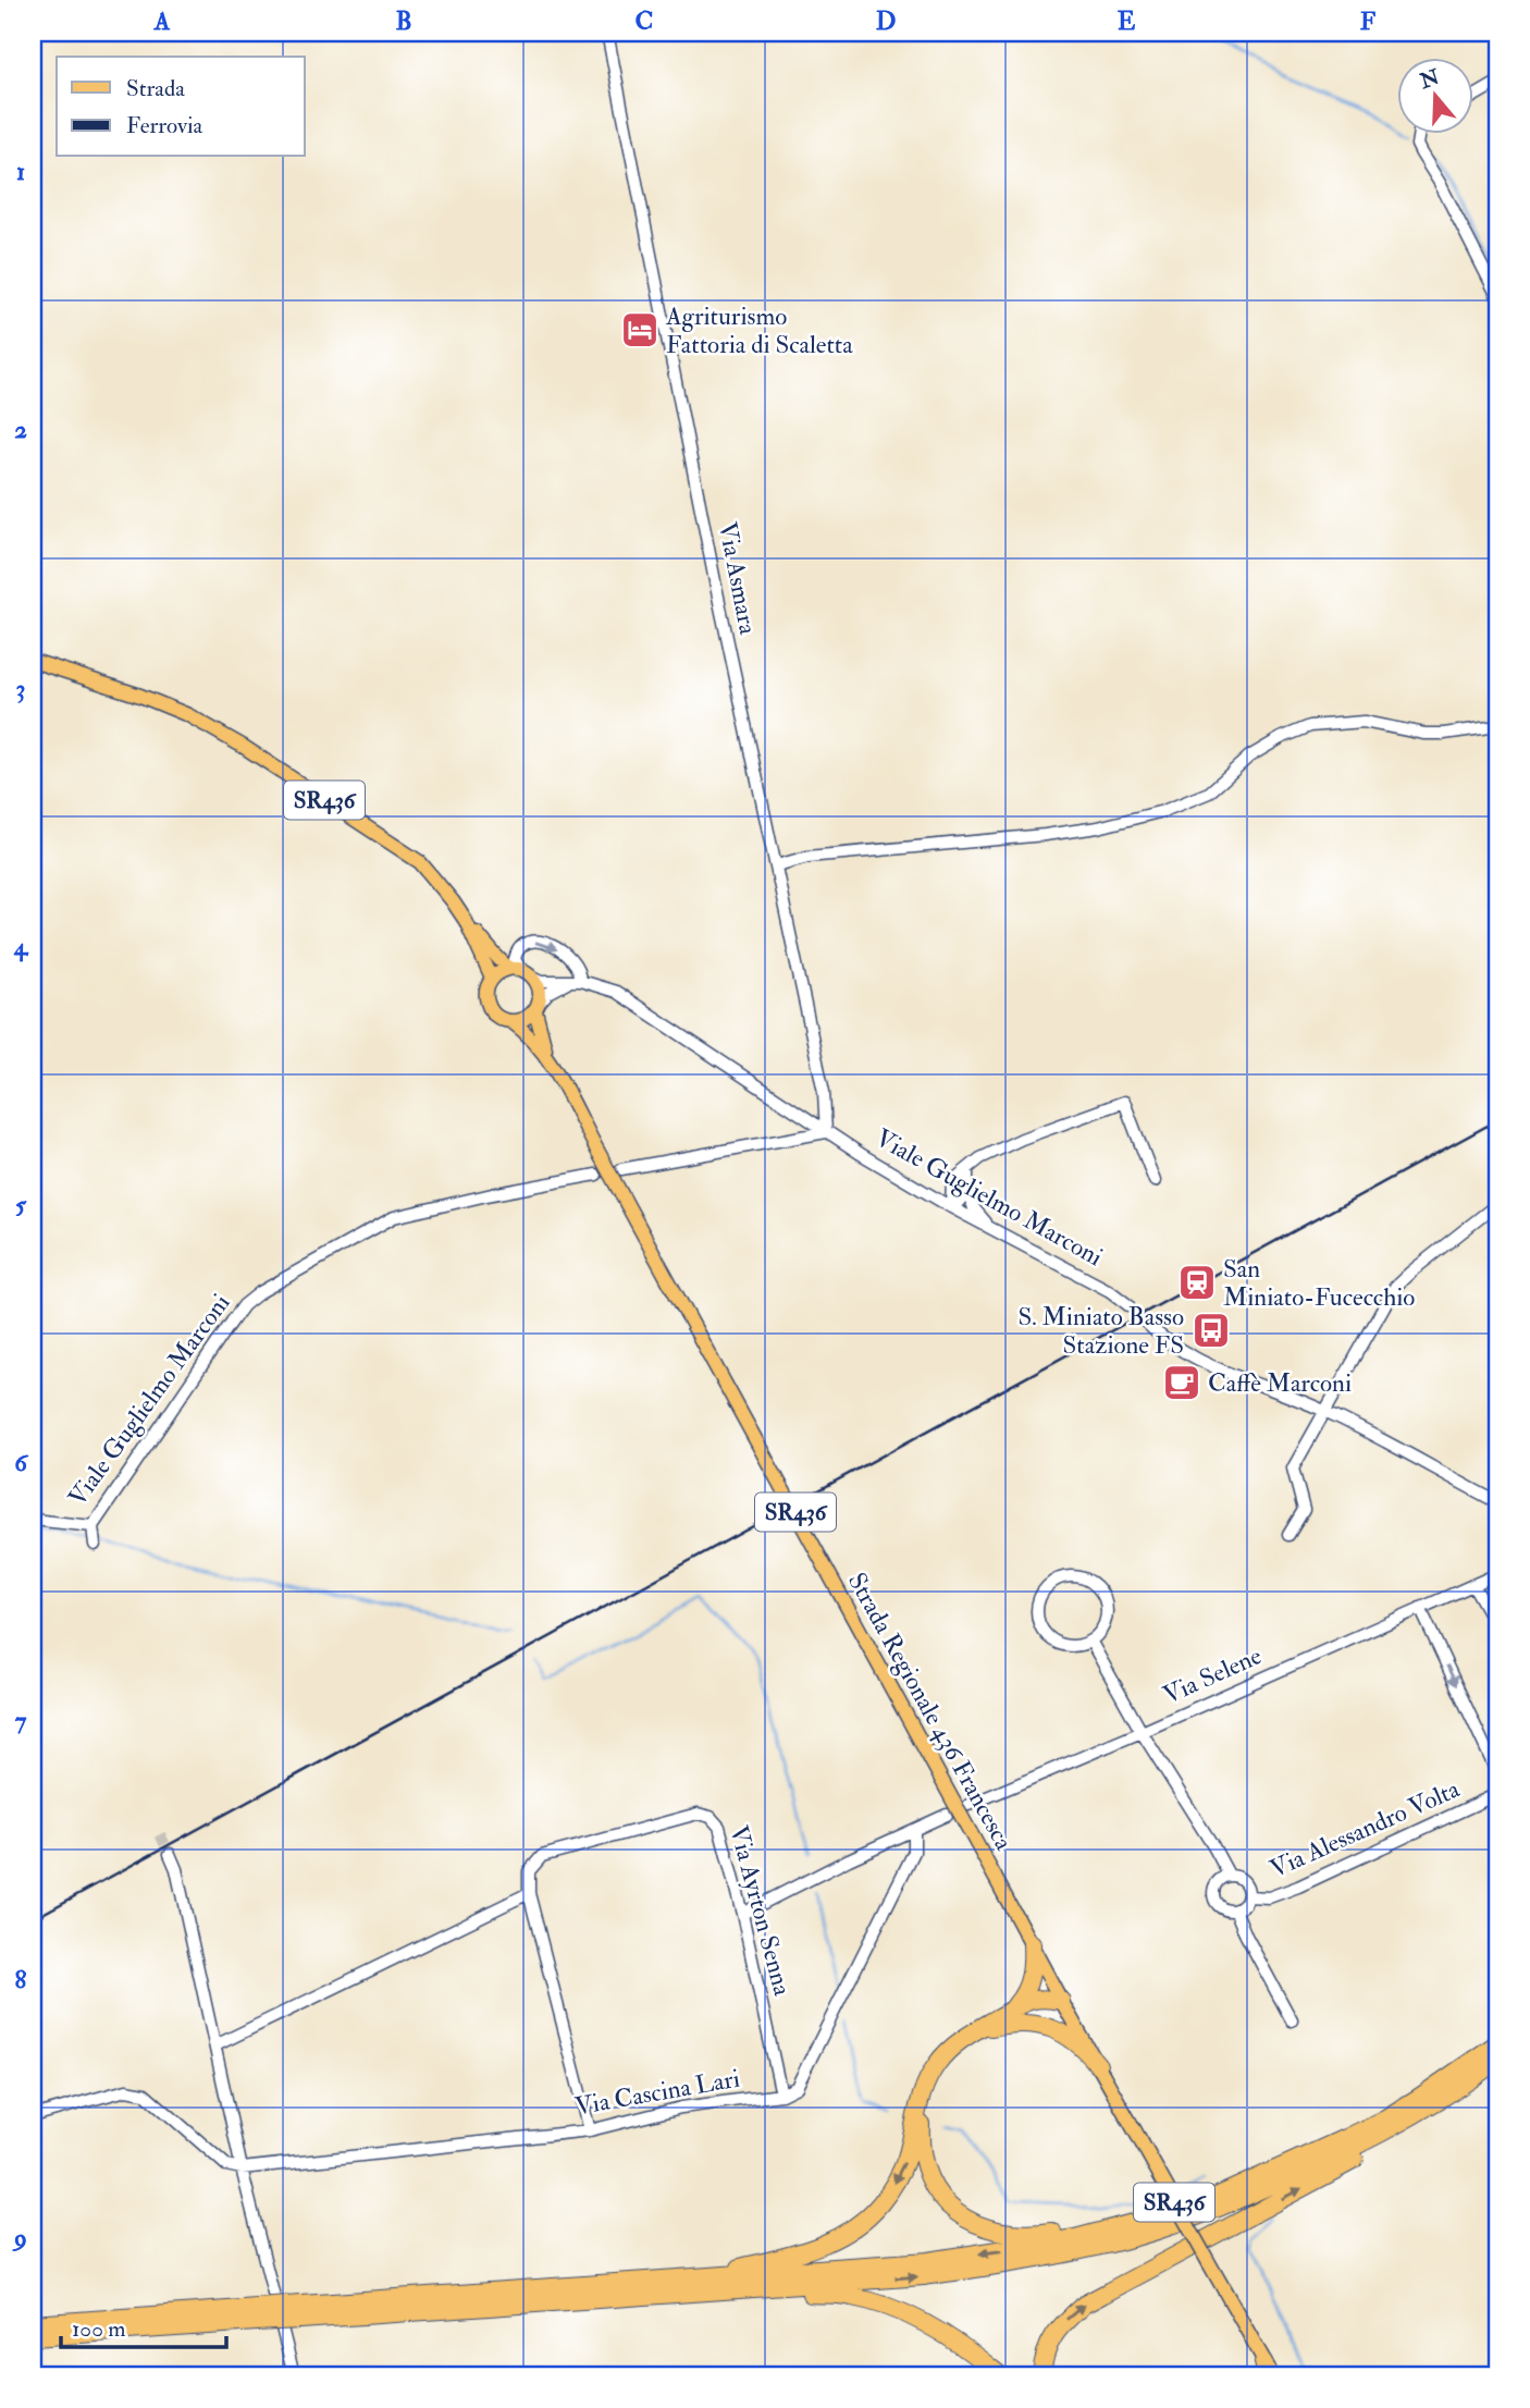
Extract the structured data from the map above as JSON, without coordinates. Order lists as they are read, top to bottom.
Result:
{
  "streets": {
    "main road": ["SR436", "Strada Regionale 436 Francesca"],
    "street": [
      "Via Asmara",
      "Viale Guglielmo Marconi",
      "Via Selene",
      "Via Alessandro Volta",
      "Via Ayrton Senna",
      "Via Cascina Lari"
    ]
  },
  "crossings": [
    ["Via Asmara", "Viale Guglielmo Marconi"],
    ["Viale Guglielmo Marconi", "Strada Regionale 436 Francesca"],
    ["Via Selene", "Via Alessandro Volta"],
    ["Via Ayrton Senna", "Via Cascina Lari"]
  ],
  "places": {
    "hotel": ["Agriturismo Fattoria di Scaletta"],
    "station": ["San Miniato-Fucecchio"],
    "bus stop": ["S. Miniato Basso Stazione FS"],
    "cafe": ["Caffè Marconi"]
  },
  "legend": ["Strada", "Ferrovia"],
  "scale_bar": "100 m",
  "north": "top",
  "grid": {
    "columns": [
      "A",
      "B",
      "C",
      "D",
      "E",
      "F"
    ],
    "rows": [
      "1",
      "2",
      "3",
      "4",
      "5",
      "6",
      "7",
      "8",
      "9"
    ]
  }
}
